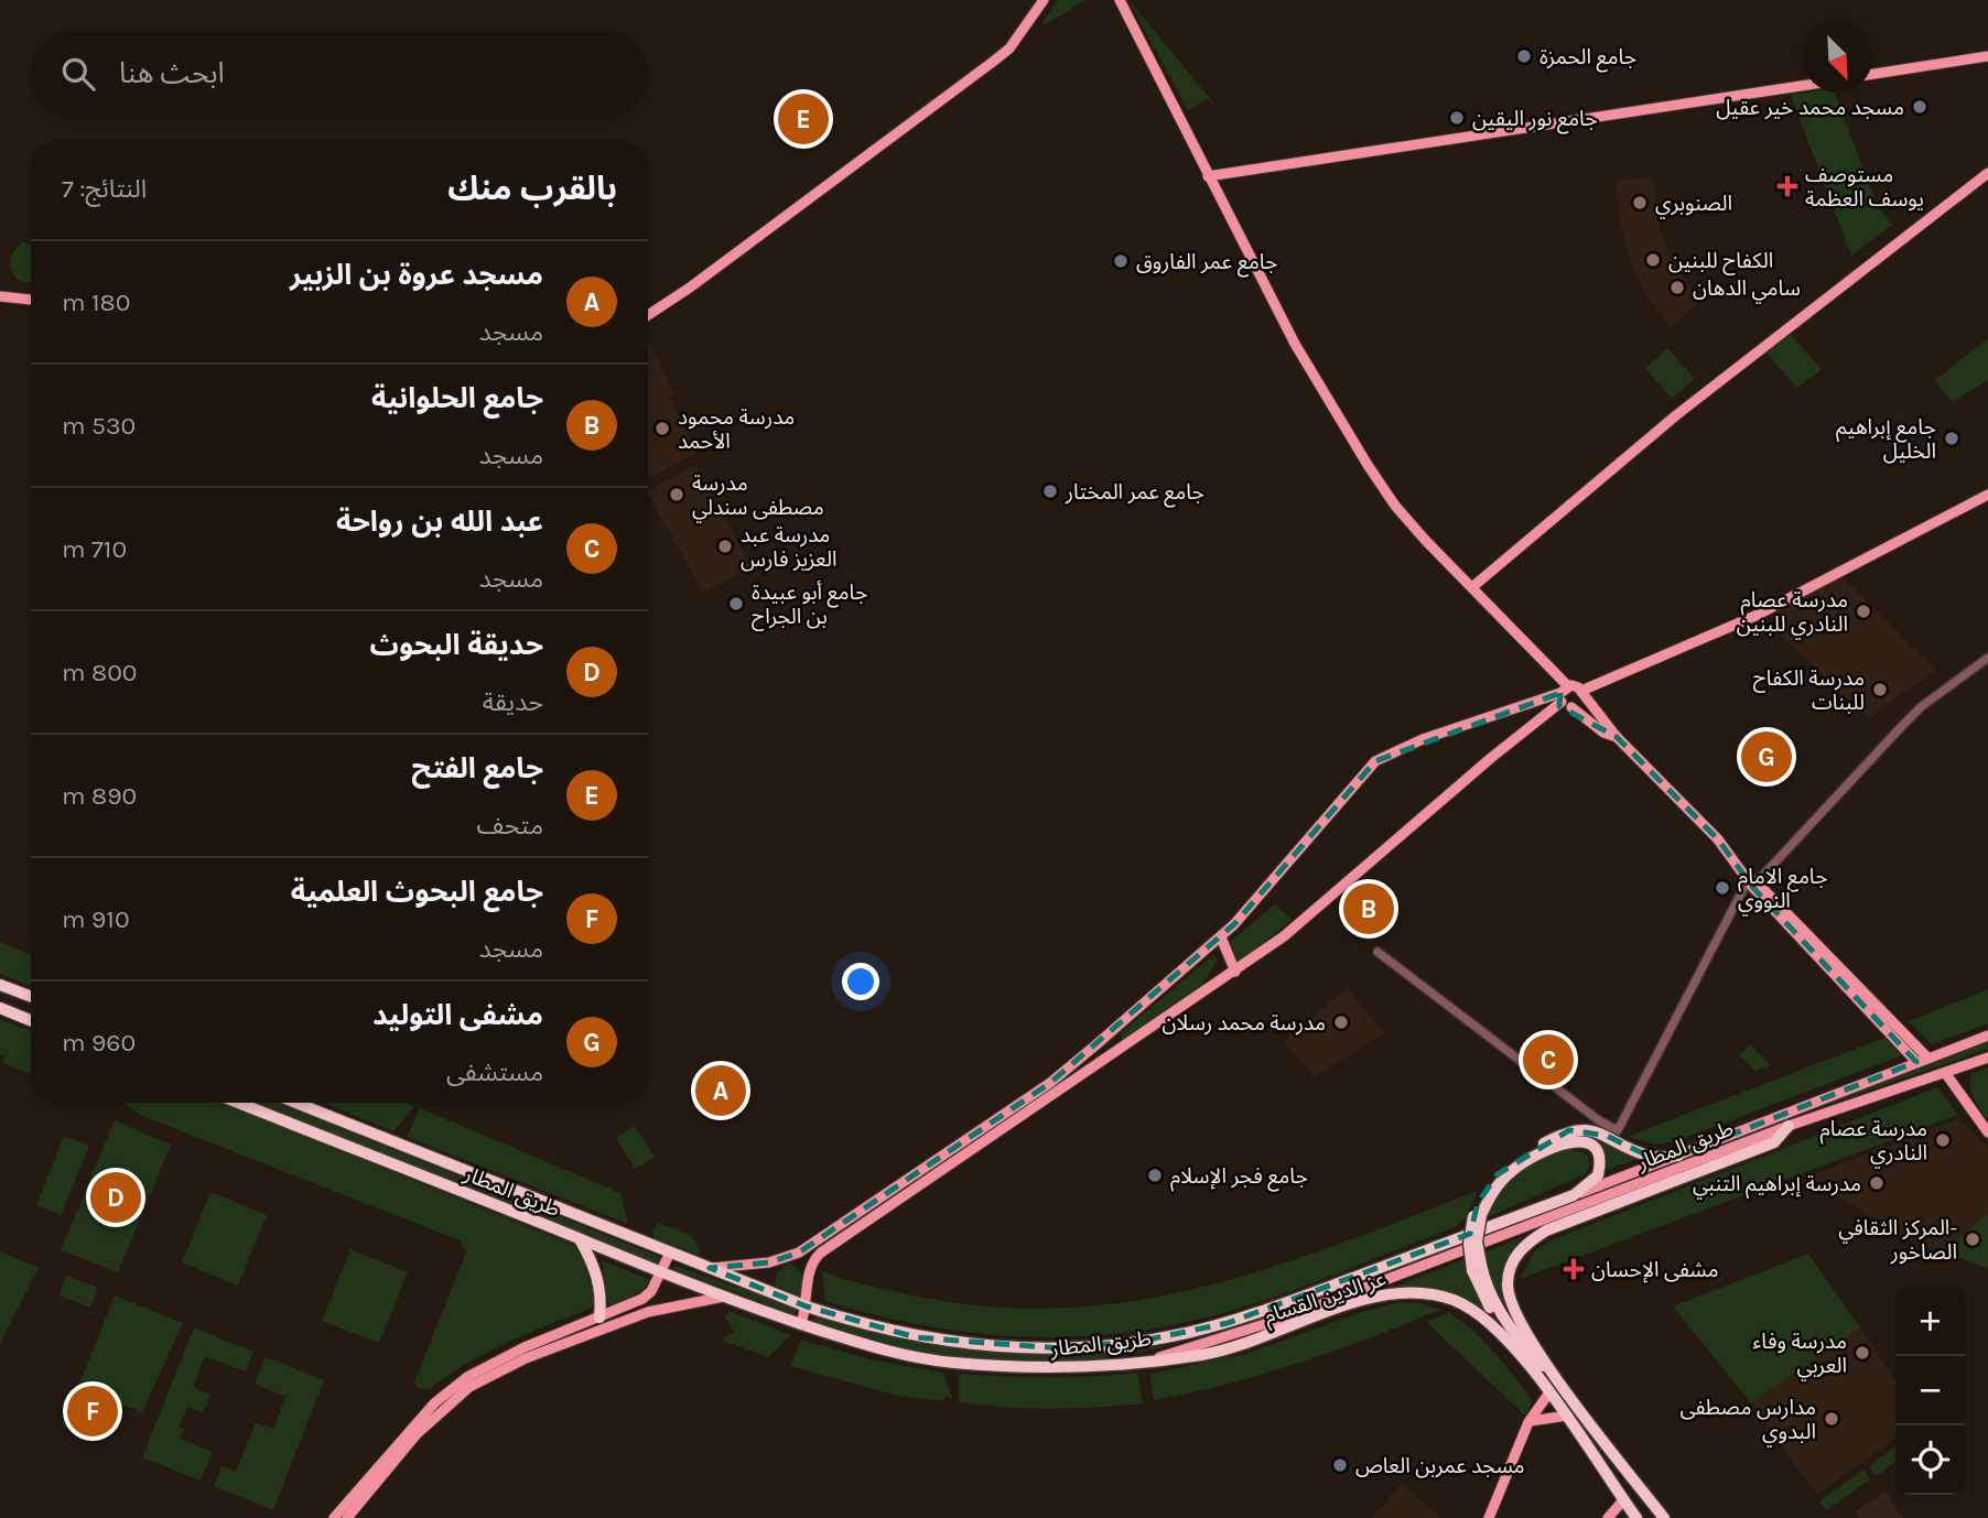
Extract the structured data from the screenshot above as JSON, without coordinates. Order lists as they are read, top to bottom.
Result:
{
  "streets": {
    "highway": ["طريق المطار", "عز الدين القسام"]
  },
  "crossings": [
    ["طريق المطار", "عز الدين القسام"]
  ],
  "places": {
    "other": [
      "جامع الحمزة",
      "مسجد محمد خير عقيل",
      "جامع نور اليقين",
      "الصنوبري",
      "الكفاح للبنين",
      "جامع عمر الفاروق",
      "سامي الدهان",
      "مدرسة محمود الأحمد",
      "جامع إبراهيم الخليل",
      "جامع عمر المختار",
      "مدرسة مصطفى سندلي",
      "مدرسة عبد العزيز فارس",
      "جامع أبو عبيدة بن الجراح",
      "مدرسة عصام النادري للبنين",
      "مدرسة الكفاح للبنات",
      "جامع الامام النووي",
      "مدرسة محمد رسلان",
      "مدرسة عصام النادري",
      "جامع فجر الإسلام",
      "مدرسة إبراهيم التنبي",
      "المركز الثقافي- الصاخور",
      "مدرسة وفاء العربي",
      "مدارس مصطفى البدوي",
      "مسجد عمربن العاص"
    ],
    "health": ["مستوصف يوسف العظمة", "مشفى الإحسان"]
  },
  "north": "bottom right",
  "page": {
    "search": "ابحث هنا",
    "pins": [
      "E",
      "G",
      "B",
      "C",
      "A",
      "D",
      "F"
    ],
    "heading": ["بالقرب منك", "النتائج: 7"],
    "list": [
      {
        "mark": "A",
        "name": "مسجد عروة بن الزبير",
        "note": "مسجد",
        "value": "180 m"
      },
      {
        "mark": "B",
        "name": "جامع الحلوانية",
        "note": "مسجد",
        "value": "530 m"
      },
      {
        "mark": "C",
        "name": "عبد الله بن رواحة",
        "note": "مسجد",
        "value": "710 m"
      },
      {
        "mark": "D",
        "name": "حديقة البحوث",
        "note": "حديقة",
        "value": "800 m"
      },
      {
        "mark": "E",
        "name": "جامع الفتح",
        "note": "متحف",
        "value": "890 m"
      },
      {
        "mark": "F",
        "name": "جامع البحوث العلمية",
        "note": "مسجد",
        "value": "910 m"
      },
      {
        "mark": "G",
        "name": "مشفى التوليد",
        "note": "مستشفى",
        "value": "960 m"
      }
    ],
    "map_buttons": ["+", "−"]
  }
}
